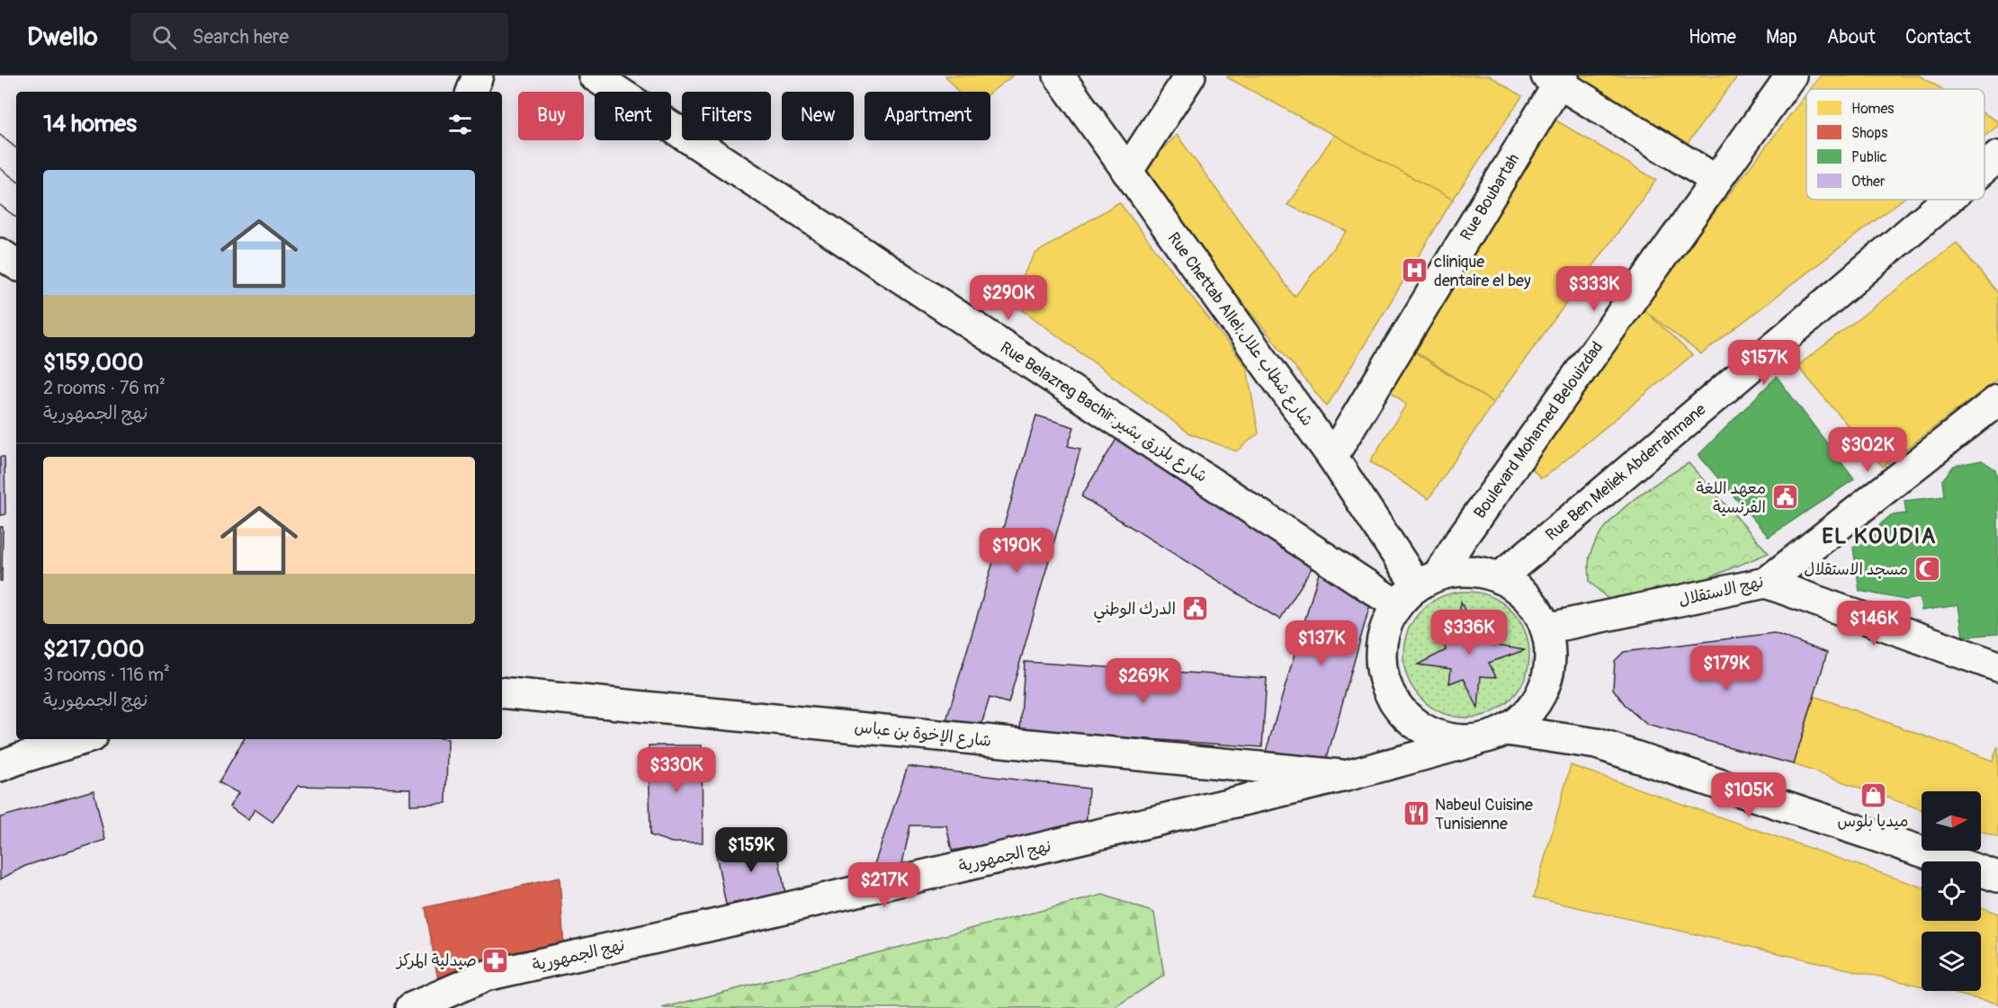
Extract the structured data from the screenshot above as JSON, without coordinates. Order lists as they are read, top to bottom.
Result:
{
  "streets": {
    "street": [
      "Rue Boubartah",
      "Rue Chettab Allel;شارع شطاب علال",
      "Rue Belazreg Bachir;شارع بلزرق بشير",
      "Boulevard Mohamed Belouizdad",
      "Rue Ben Meliek Abderrahmane",
      "نهج الاستقلال",
      "شارع الإخوة بن عباس",
      "نهج الجمهورية"
    ]
  },
  "crossings": [
    ["Rue Boubartah", "Rue Chettab Allel;شارع شطاب علال"],
    ["Rue Chettab Allel;شارع شطاب علال", "Rue Belazreg Bachir;شارع بلزرق بشير"],
    ["Rue Chettab Allel;شارع شطاب علال", "Boulevard Mohamed Belouizdad"],
    ["Rue Chettab Allel;شارع شطاب علال", "Rue Ben Meliek Abderrahmane"],
    ["Rue Chettab Allel;شارع شطاب علال", "نهج الاستقلال"],
    ["Rue Chettab Allel;شارع شطاب علال", "نهج الجمهورية"],
    ["Rue Belazreg Bachir;شارع بلزرق بشير", "Boulevard Mohamed Belouizdad"],
    ["Rue Belazreg Bachir;شارع بلزرق بشير", "Rue Ben Meliek Abderrahmane"],
    ["Rue Belazreg Bachir;شارع بلزرق بشير", "نهج الاستقلال"],
    ["Rue Belazreg Bachir;شارع بلزرق بشير", "نهج الجمهورية"],
    ["Boulevard Mohamed Belouizdad", "Rue Ben Meliek Abderrahmane"],
    ["Boulevard Mohamed Belouizdad", "نهج الاستقلال"],
    ["Boulevard Mohamed Belouizdad", "نهج الجمهورية"],
    ["Rue Ben Meliek Abderrahmane", "نهج الاستقلال"],
    ["Rue Ben Meliek Abderrahmane", "نهج الجمهورية"],
    ["نهج الاستقلال", "نهج الجمهورية"],
    ["شارع الإخوة بن عباس", "نهج الجمهورية"]
  ],
  "districts": ["EL KOUDIA"],
  "places": {
    "hospital": ["clinique dentaire el bey"],
    "public building": ["معهد اللغة الفرنسية", "الدرك الوطني"],
    "mosque": ["مسجد الاستقلال"],
    "shop": ["ميديا بلوس"],
    "restaurant": ["Nabeul Cuisine Tunisienne"],
    "pharmacy": ["صيدلية المركز"]
  },
  "legend": [
    "Homes",
    "Shops",
    "Public",
    "Other"
  ],
  "north": "right",
  "page": {
    "header": "Dwello",
    "search": "Search here",
    "nav": [
      "Home",
      "Map",
      "About",
      "Contact"
    ],
    "chip": [
      "Buy",
      "Rent",
      "Filters",
      "New",
      "Apartment"
    ],
    "heading": "14 homes",
    "list": [
      {
        "name": "$159,000",
        "note": "2 rooms · 76 m² · نهج الجمهورية"
      },
      {
        "name": "$217,000",
        "note": "3 rooms · 116 m² · نهج الجمهورية"
      }
    ],
    "price": [
      "$333K",
      "$290K",
      "$157K",
      "$302K",
      "$190K",
      "$146K",
      "$336K",
      "$137K",
      "$179K",
      "$269K",
      "$330K",
      "$105K",
      "$159K",
      "$217K"
    ]
  }
}
